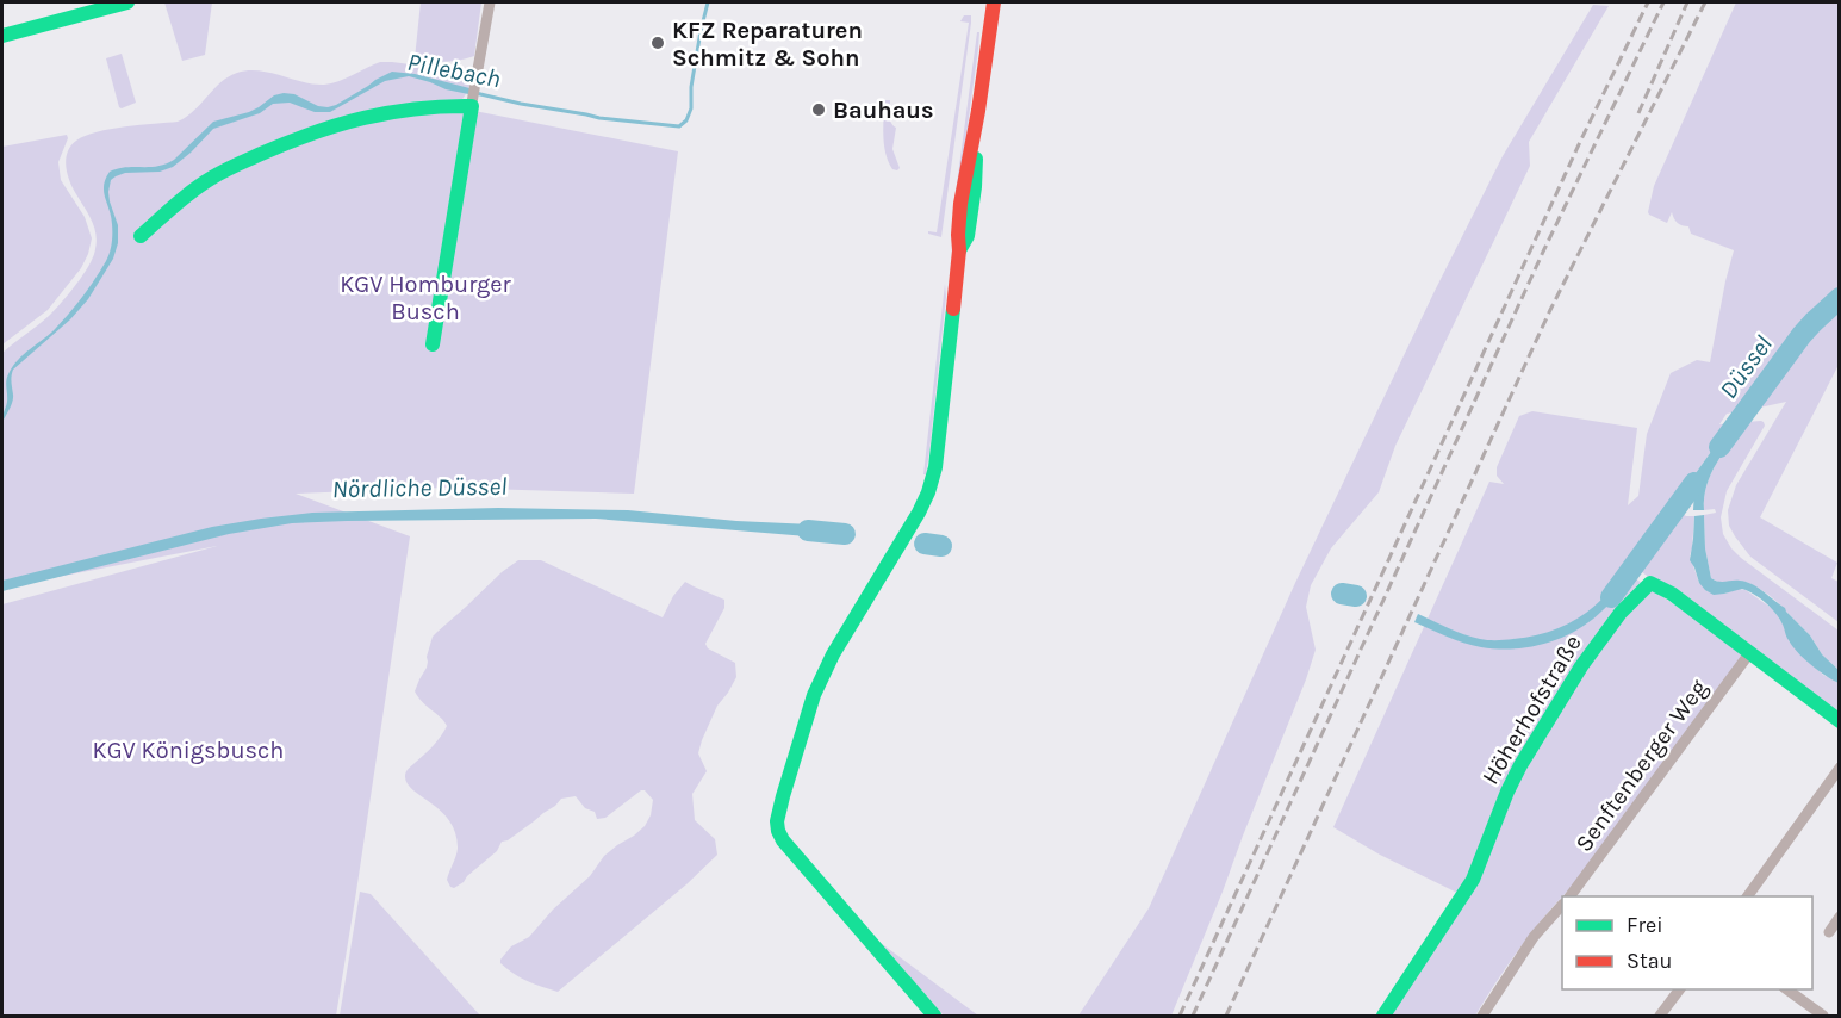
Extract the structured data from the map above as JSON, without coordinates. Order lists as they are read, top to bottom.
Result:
{
  "streets": {
    "street": ["Höherhofstraße", "Senftenberger Weg"]
  },
  "water": ["Pillebach", "Düssel", "Nördliche Düssel"],
  "parks": ["KGV Homburger Busch", "KGV Königsbusch"],
  "places": ["KFZ Reparaturen Schmitz & Sohn", "Bauhaus"],
  "legend": ["Frei", "Stau"]
}
